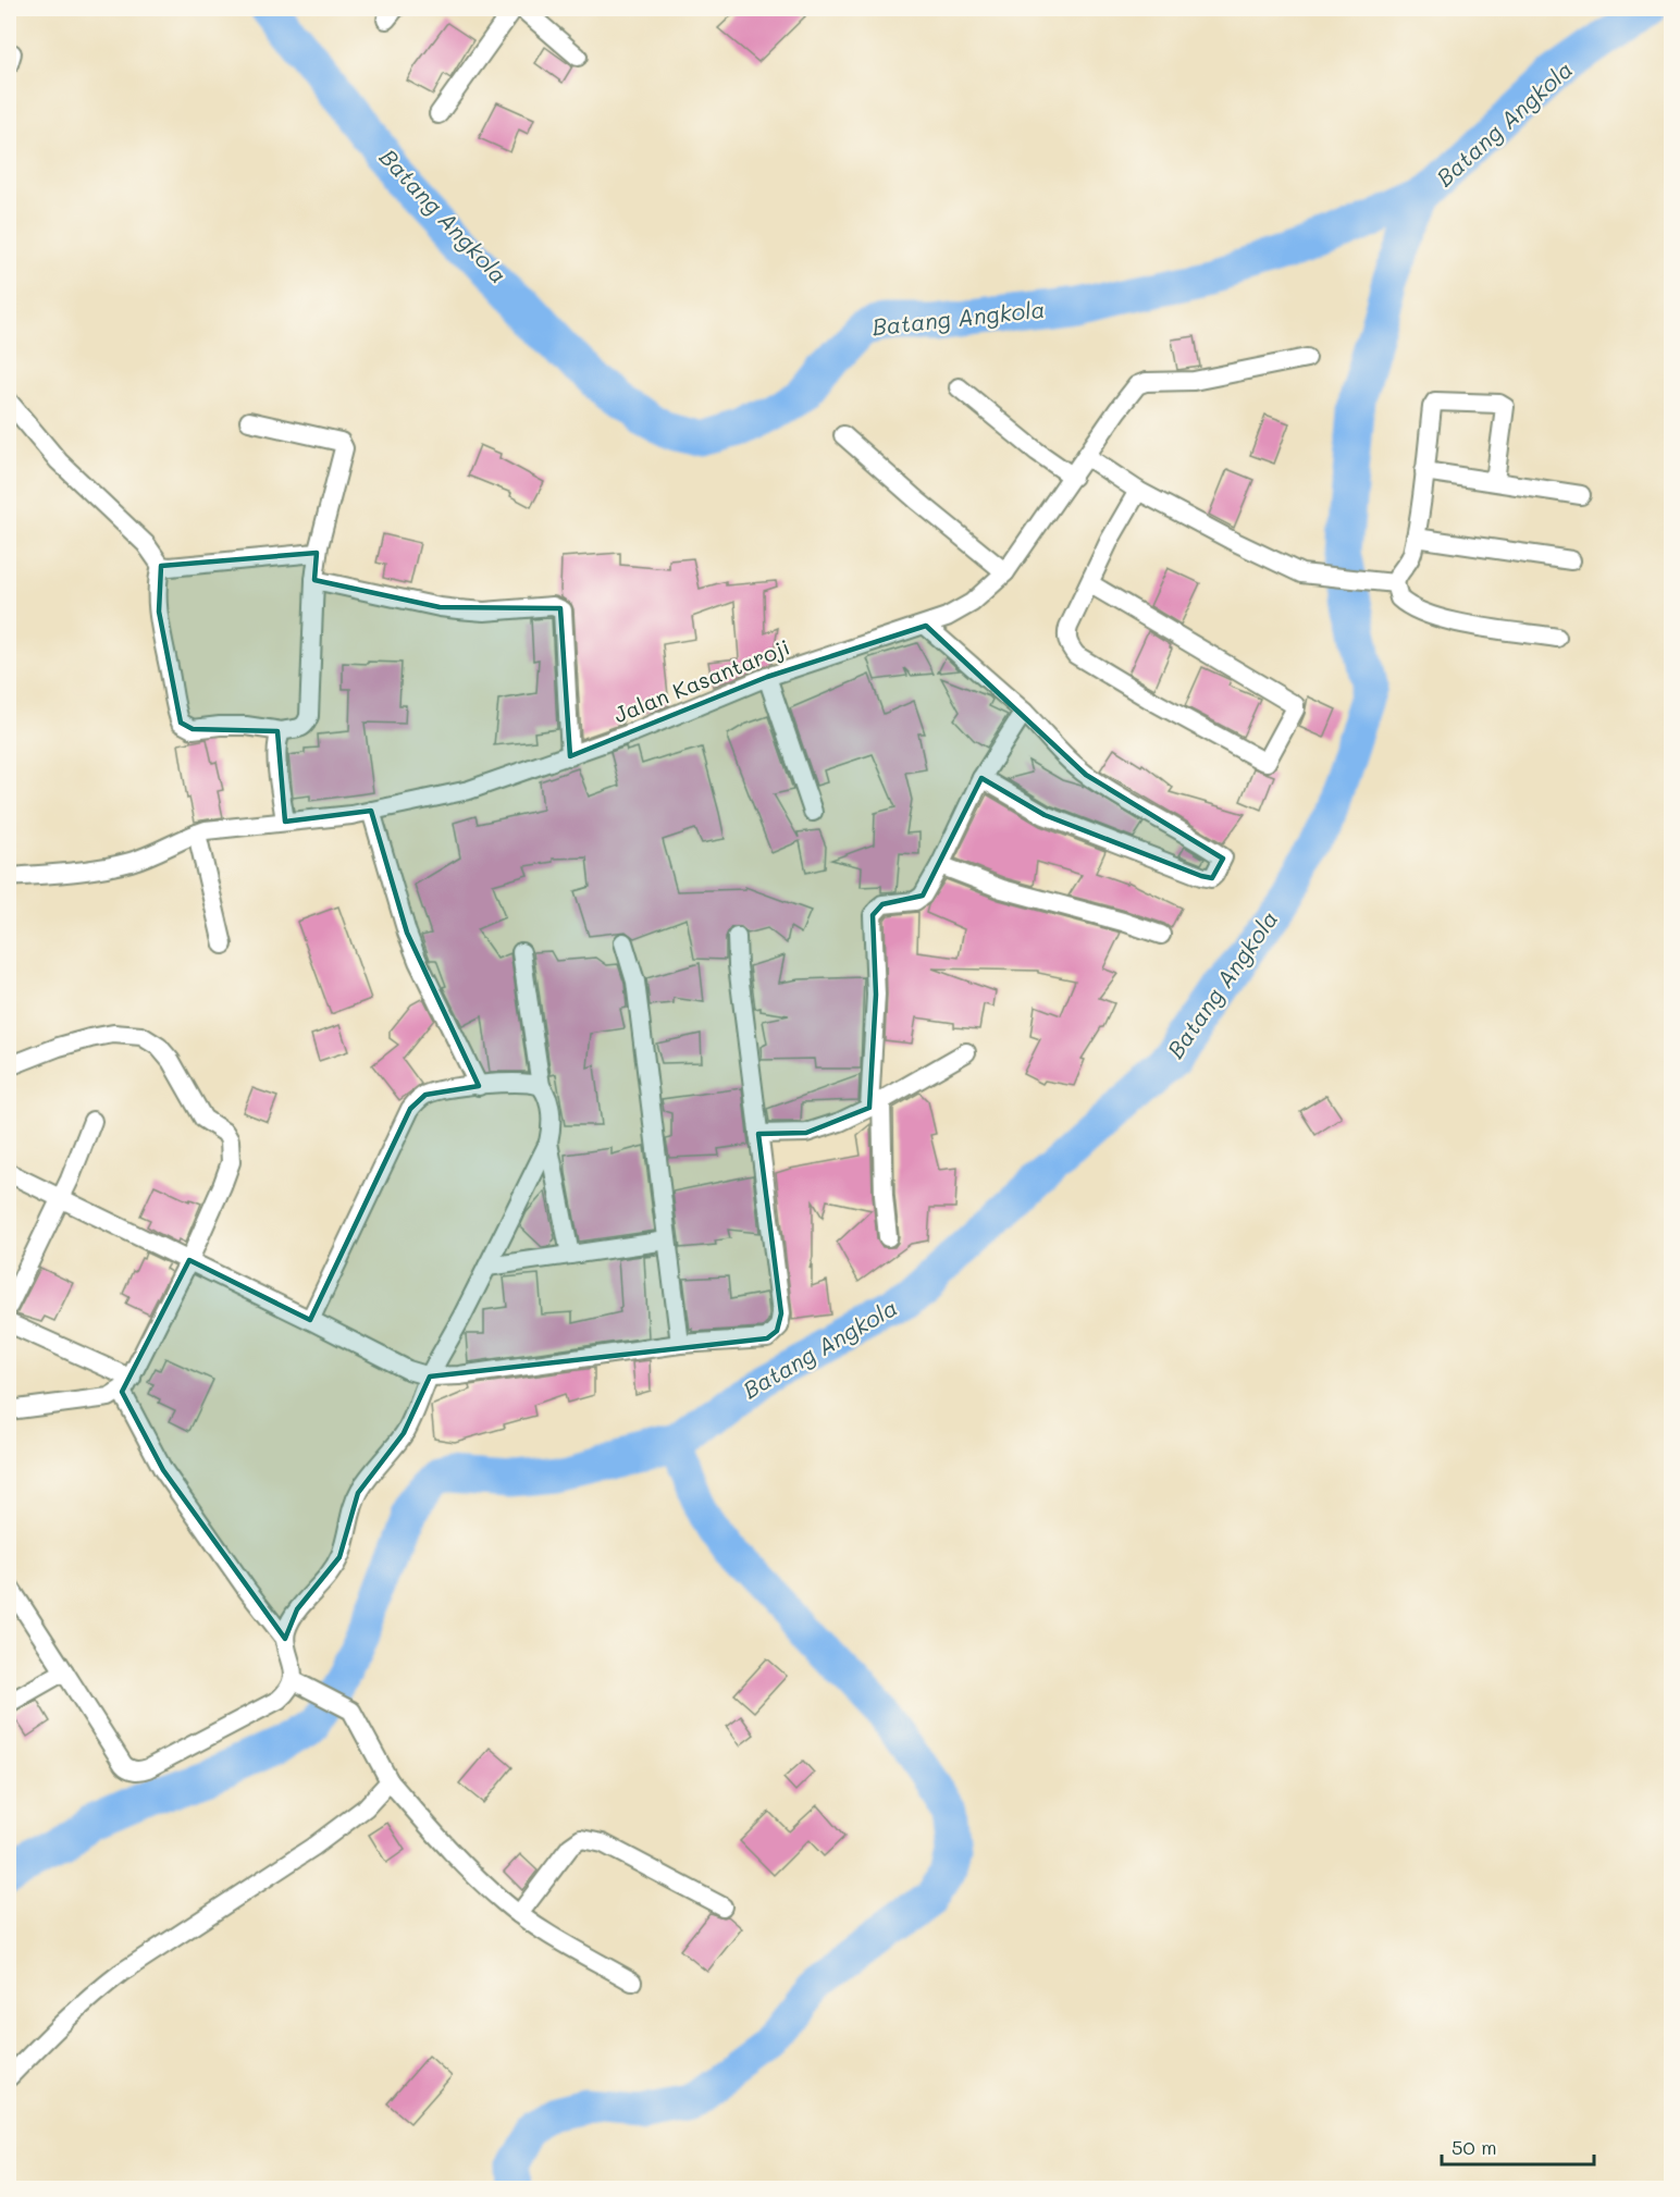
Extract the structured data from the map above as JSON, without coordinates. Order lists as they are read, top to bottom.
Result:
{
  "streets": {
    "street": ["Jalan Kasantaroji"]
  },
  "water": ["Batang Angkola"],
  "scale_bar": "50 m"
}
